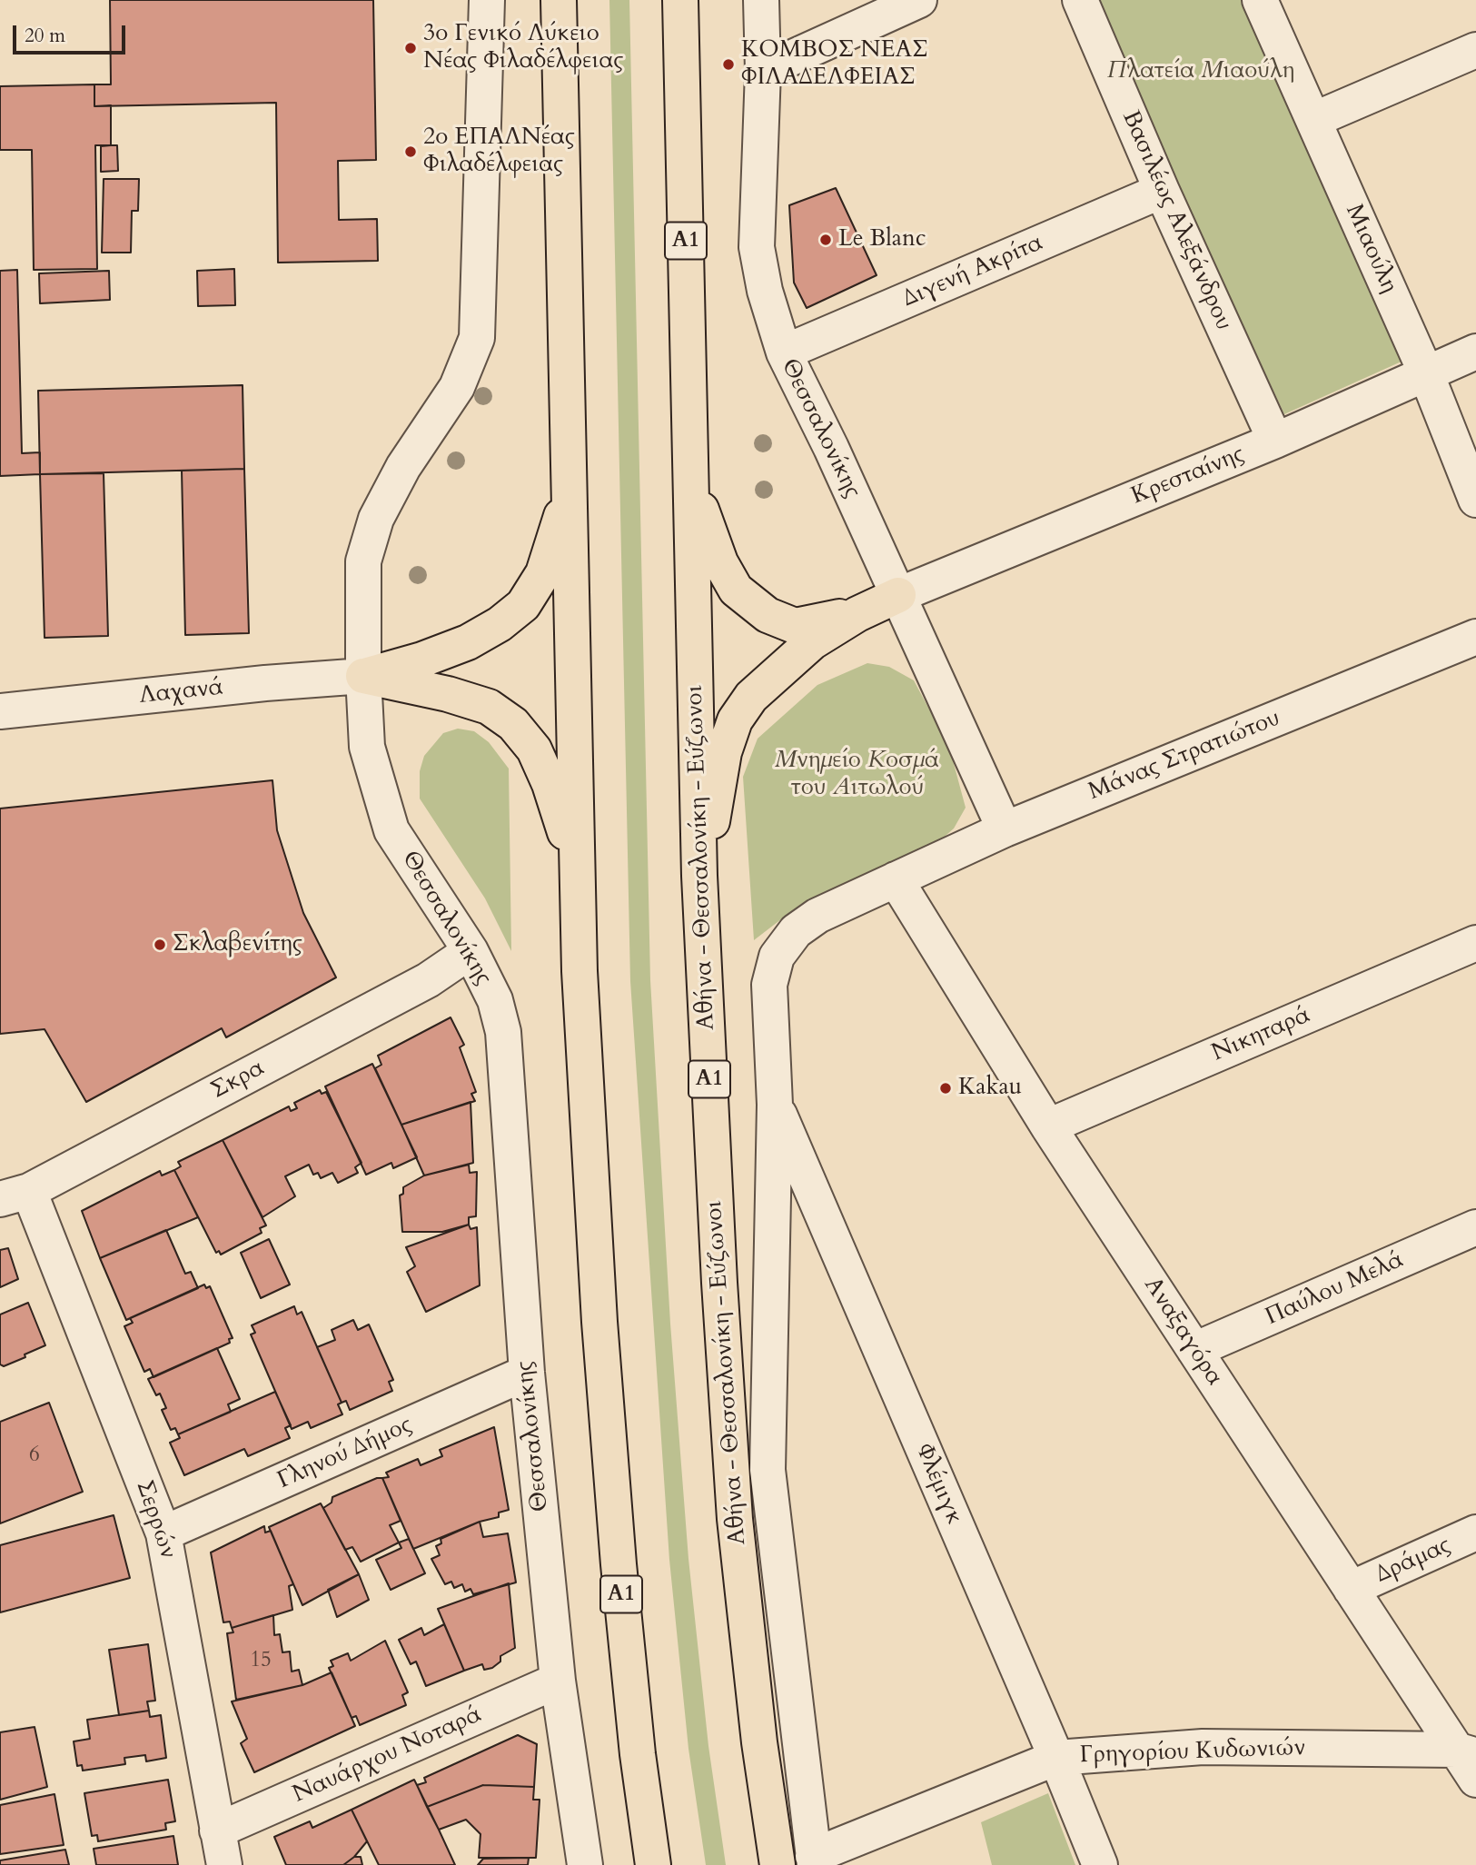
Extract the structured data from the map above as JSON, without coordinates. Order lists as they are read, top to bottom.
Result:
{
  "streets": {
    "highway": ["Α1", "Αθήνα - Θεσσαλονίκη - Εύζωνοι"],
    "street": [
      "Βασιλέως Αλεξάνδρου",
      "Μιαούλη",
      "Διγενή Ακρίτα",
      "Θεσσαλονίκης",
      "Κρεσταίνης",
      "Λαχανά",
      "Μάνας Στρατιώτου",
      "Νικηταρά",
      "Σκρα",
      "Παύλου Μελά",
      "Αναξαγόρα",
      "Γληνού Δήμος",
      "Φλέμιγκ",
      "Σερρών",
      "Δράμας",
      "Γρηγορίου Κυδωνιών",
      "Ναυάρχου Νοταρά"
    ]
  },
  "crossings": [
    ["Βασιλέως Αλεξάνδρου", "Διγενή Ακρίτα"],
    ["Βασιλέως Αλεξάνδρου", "Κρεσταίνης"],
    ["Μιαούλη", "Κρεσταίνης"],
    ["Διγενή Ακρίτα", "Θεσσαλονίκης"],
    ["Θεσσαλονίκης", "Κρεσταίνης"],
    ["Θεσσαλονίκης", "Λαχανά"],
    ["Θεσσαλονίκης", "Μάνας Στρατιώτου"],
    ["Θεσσαλονίκης", "Σκρα"],
    ["Θεσσαλονίκης", "Γληνού Δήμος"],
    ["Θεσσαλονίκης", "Ναυάρχου Νοταρά"],
    ["Μάνας Στρατιώτου", "Αναξαγόρα"],
    ["Νικηταρά", "Αναξαγόρα"],
    ["Σκρα", "Σερρών"],
    ["Παύλου Μελά", "Αναξαγόρα"],
    ["Αναξαγόρα", "Δράμας"],
    ["Αναξαγόρα", "Γρηγορίου Κυδωνιών"],
    ["Γληνού Δήμος", "Σερρών"],
    ["Φλέμιγκ", "Γρηγορίου Κυδωνιών"],
    ["Σερρών", "Ναυάρχου Νοταρά"]
  ],
  "parks": ["Πλατεία Μιαούλη", "Μνημείο Κοσμά του Αιτωλού"],
  "places": [
    "3ο Γενικό Λύκειο Νέας Φιλαδέλφειας",
    "ΚΟΜΒΟΣ ΝΕΑΣ ΦΙΛΑΔΕΛΦΕΙΑΣ",
    "2ο ΕΠΑΛΝέας Φιλαδέλφειας",
    "Le Blanc",
    "Σκλαβενίτης",
    "Kakau"
  ],
  "house_numbers": ["6", "15"],
  "scale_bar": "20 m"
}
